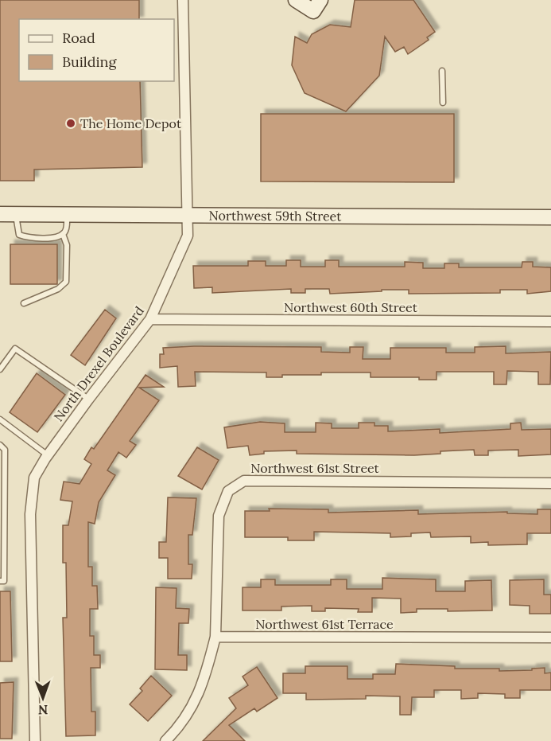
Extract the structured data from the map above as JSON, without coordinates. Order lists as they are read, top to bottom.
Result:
{
  "streets": {
    "street": [
      "Northwest 59th Street",
      "Northwest 60th Street",
      "North Drexel Boulevard",
      "Northwest 61st Street",
      "Northwest 61st Terrace"
    ]
  },
  "crossings": [
    ["Northwest 59th Street", "North Drexel Boulevard"],
    ["Northwest 60th Street", "North Drexel Boulevard"],
    ["Northwest 61st Street", "Northwest 61st Terrace"]
  ],
  "places": ["The Home Depot"],
  "legend": ["Road", "Building"],
  "north": "bottom"
}
